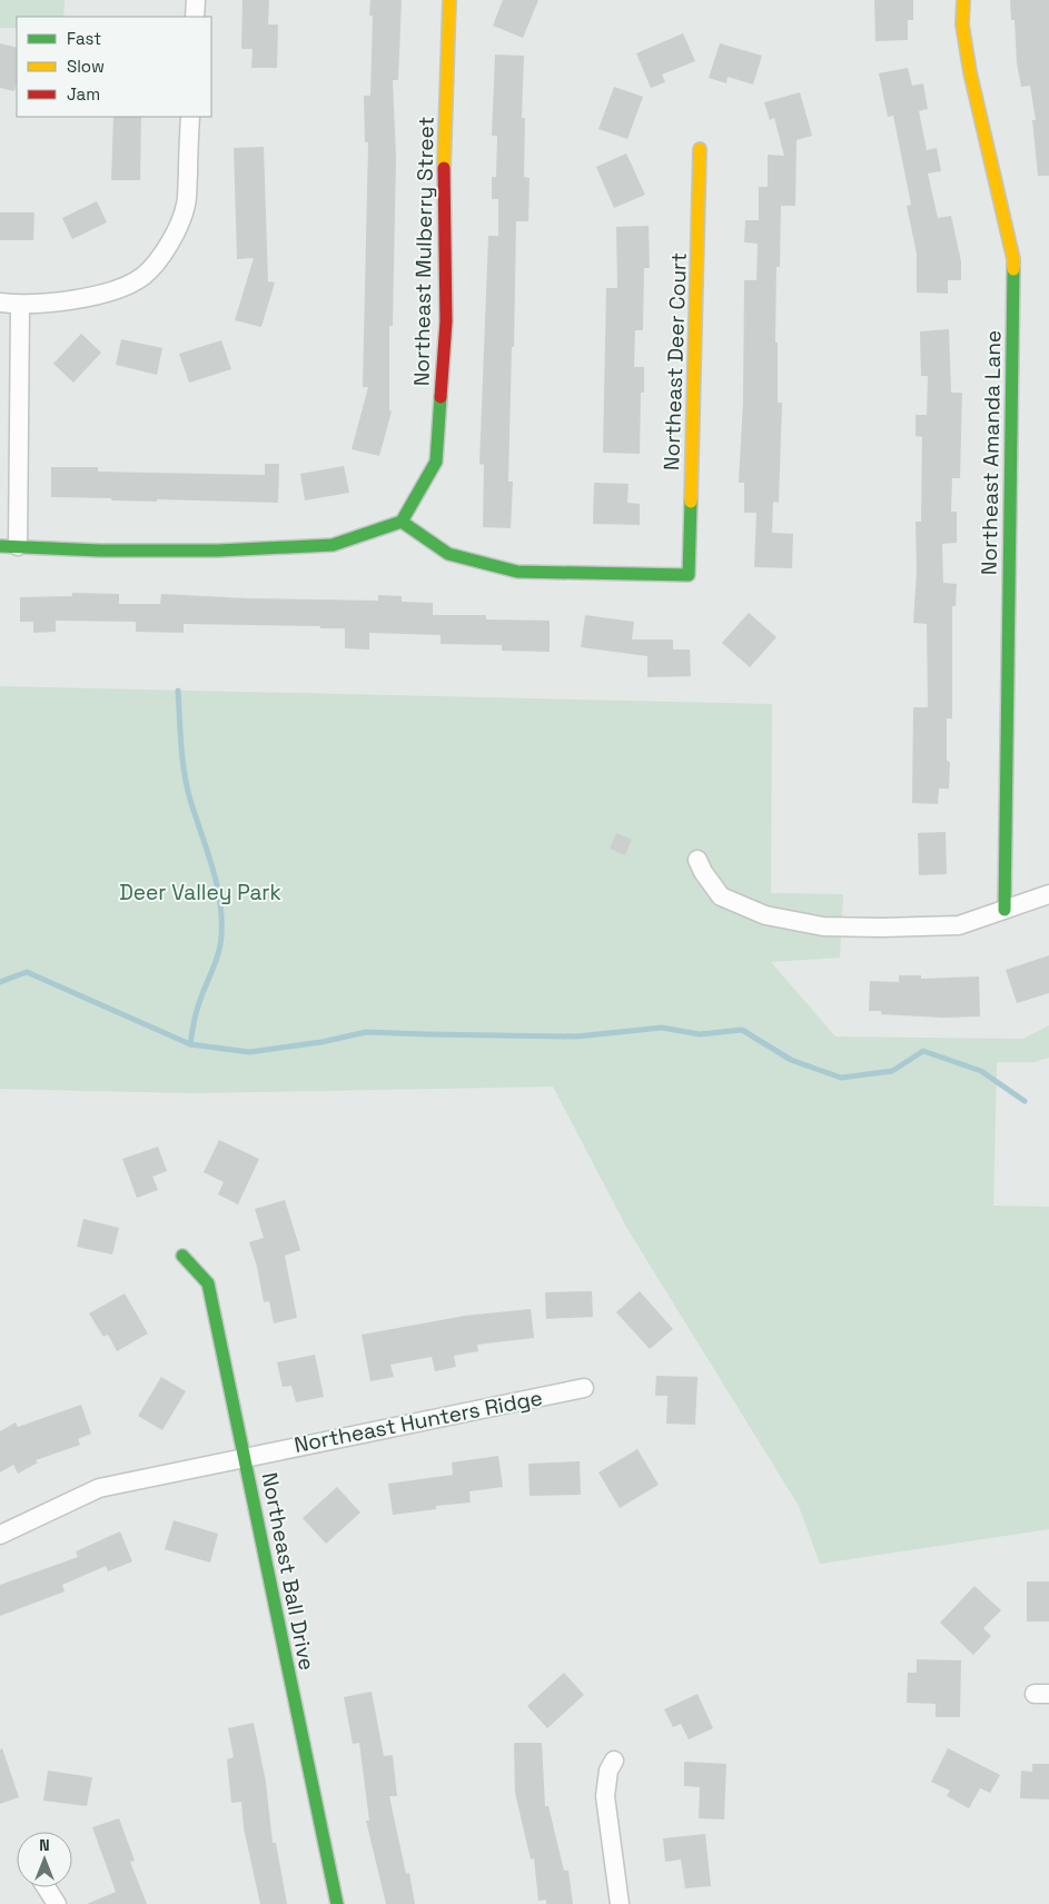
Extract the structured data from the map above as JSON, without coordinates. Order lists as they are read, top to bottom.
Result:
{
  "streets": {
    "street": [
      "Northeast Mulberry Street",
      "Northeast Deer Court",
      "Northeast Amanda Lane",
      "Northeast Hunters Ridge",
      "Northeast Ball Drive"
    ]
  },
  "crossings": [
    ["Northeast Mulberry Street", "Northeast Deer Court"],
    ["Northeast Hunters Ridge", "Northeast Ball Drive"]
  ],
  "parks": ["Deer Valley Park"],
  "legend": ["Fast", "Slow", "Jam"],
  "north": "top"
}
